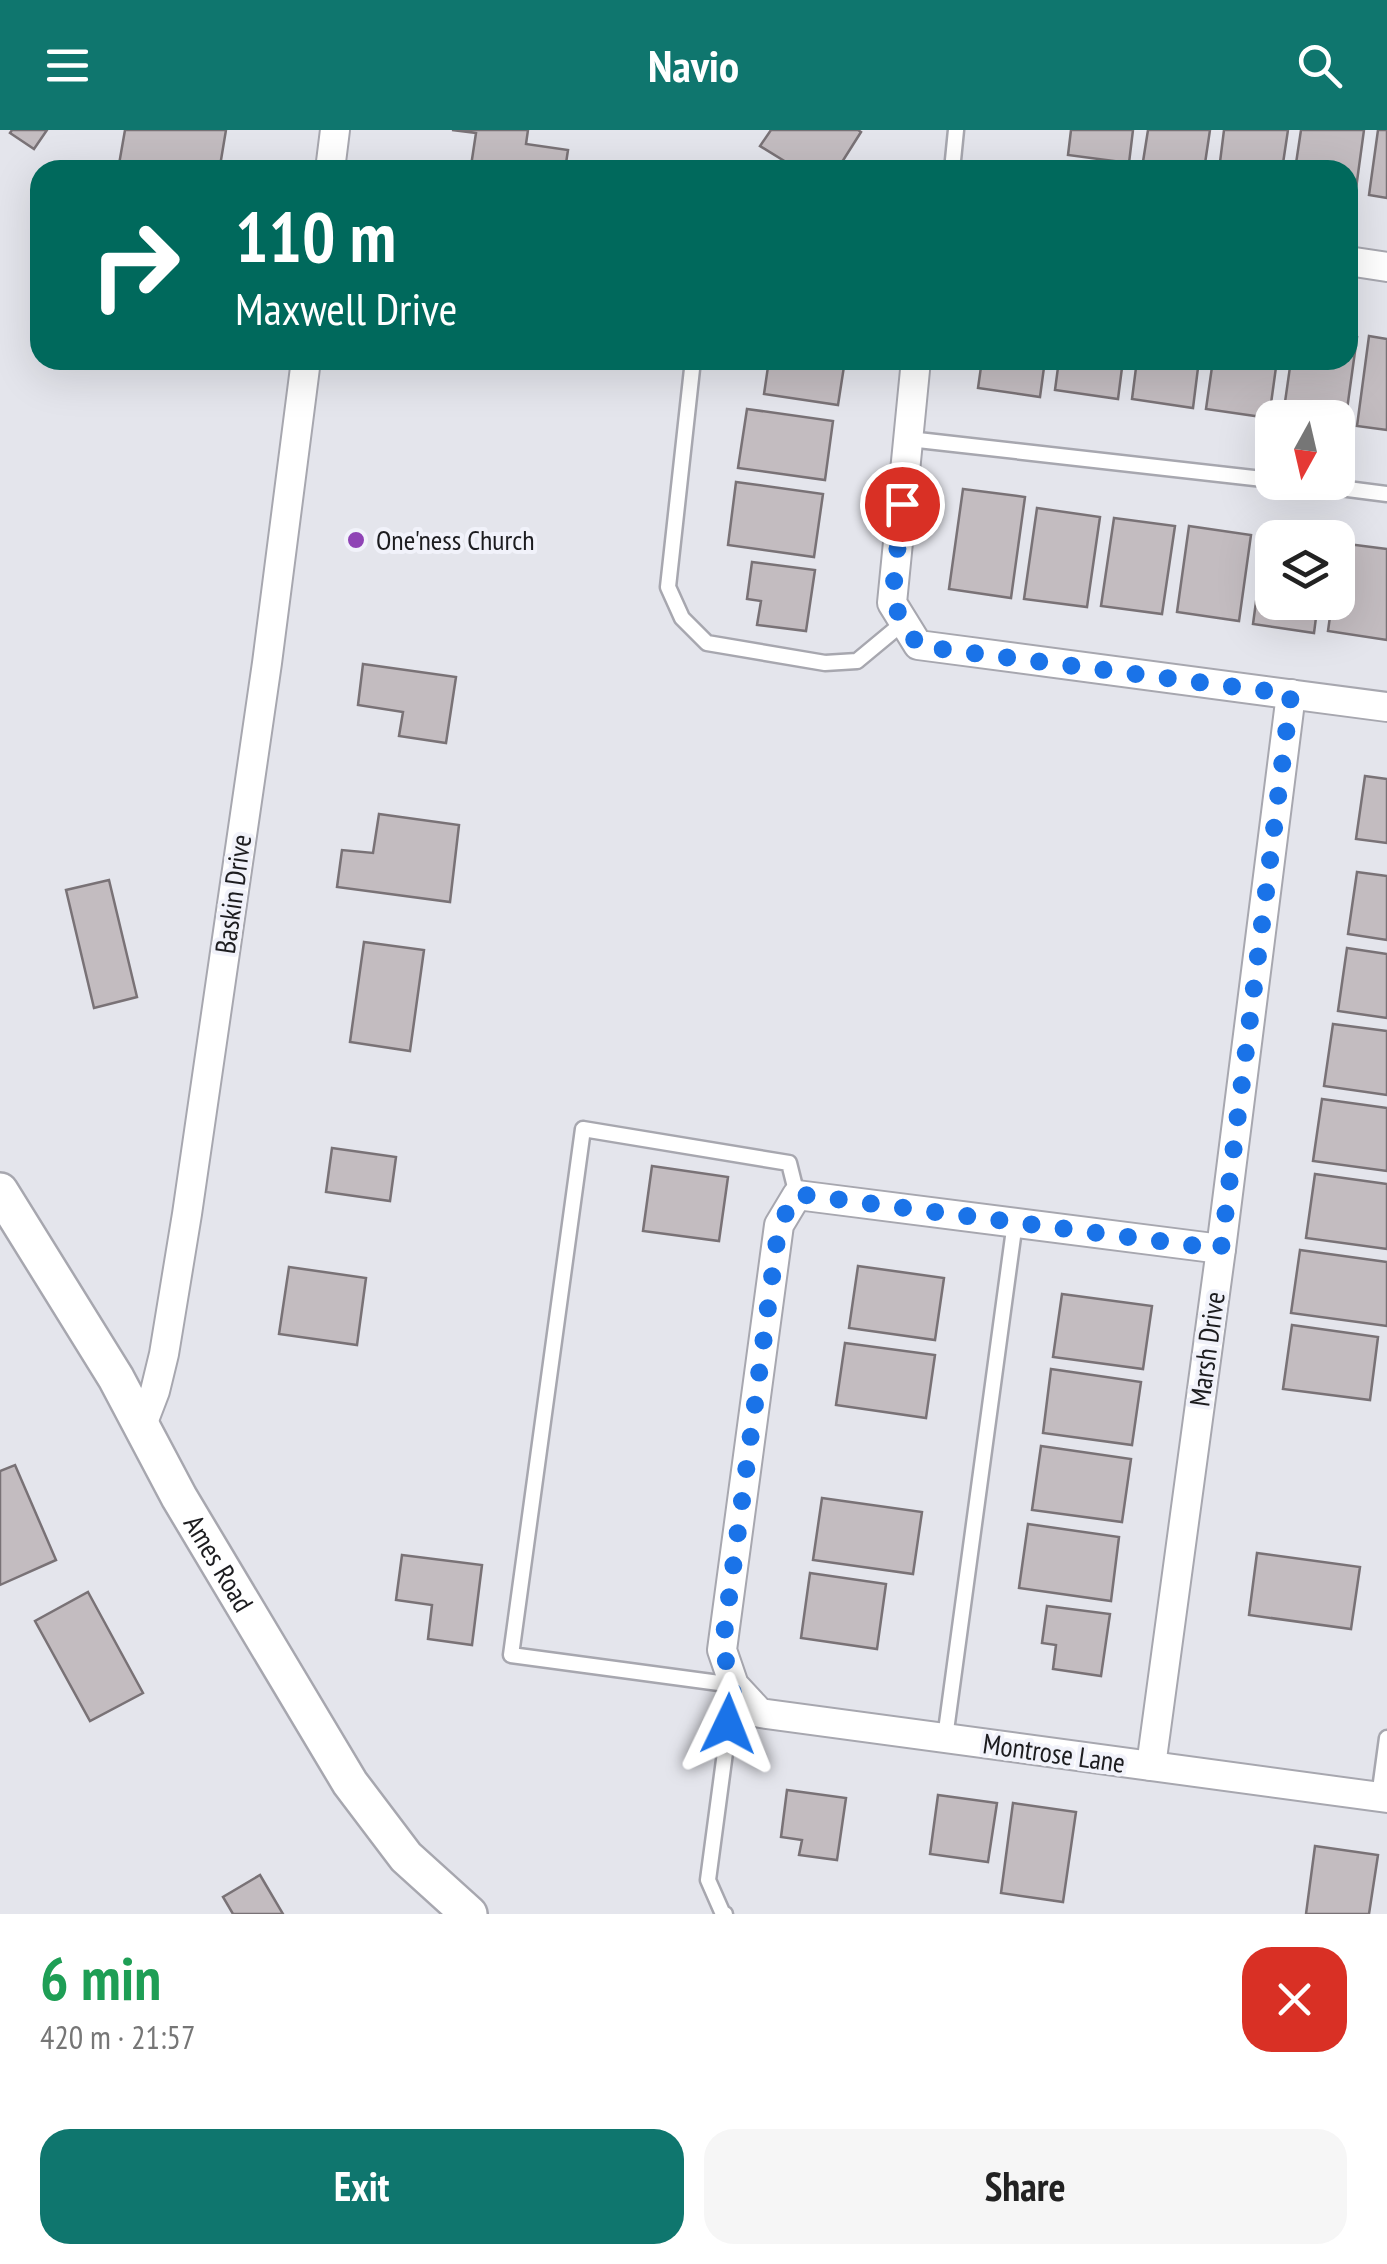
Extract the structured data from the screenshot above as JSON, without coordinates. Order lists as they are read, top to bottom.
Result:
{
  "streets": {
    "street": [
      "Baskin Drive",
      "Marsh Drive",
      "Ames Road",
      "Montrose Lane"
    ]
  },
  "crossings": [
    ["Baskin Drive", "Ames Road"],
    ["Marsh Drive", "Montrose Lane"]
  ],
  "places": ["One'ness Church"],
  "north": "bottom",
  "page": {
    "header": "Navio",
    "turn": ["110 m", "Maxwell Drive"],
    "heading": ["6 min", "420 m · 21:57"],
    "buttons": ["Exit", "Share"]
  }
}
